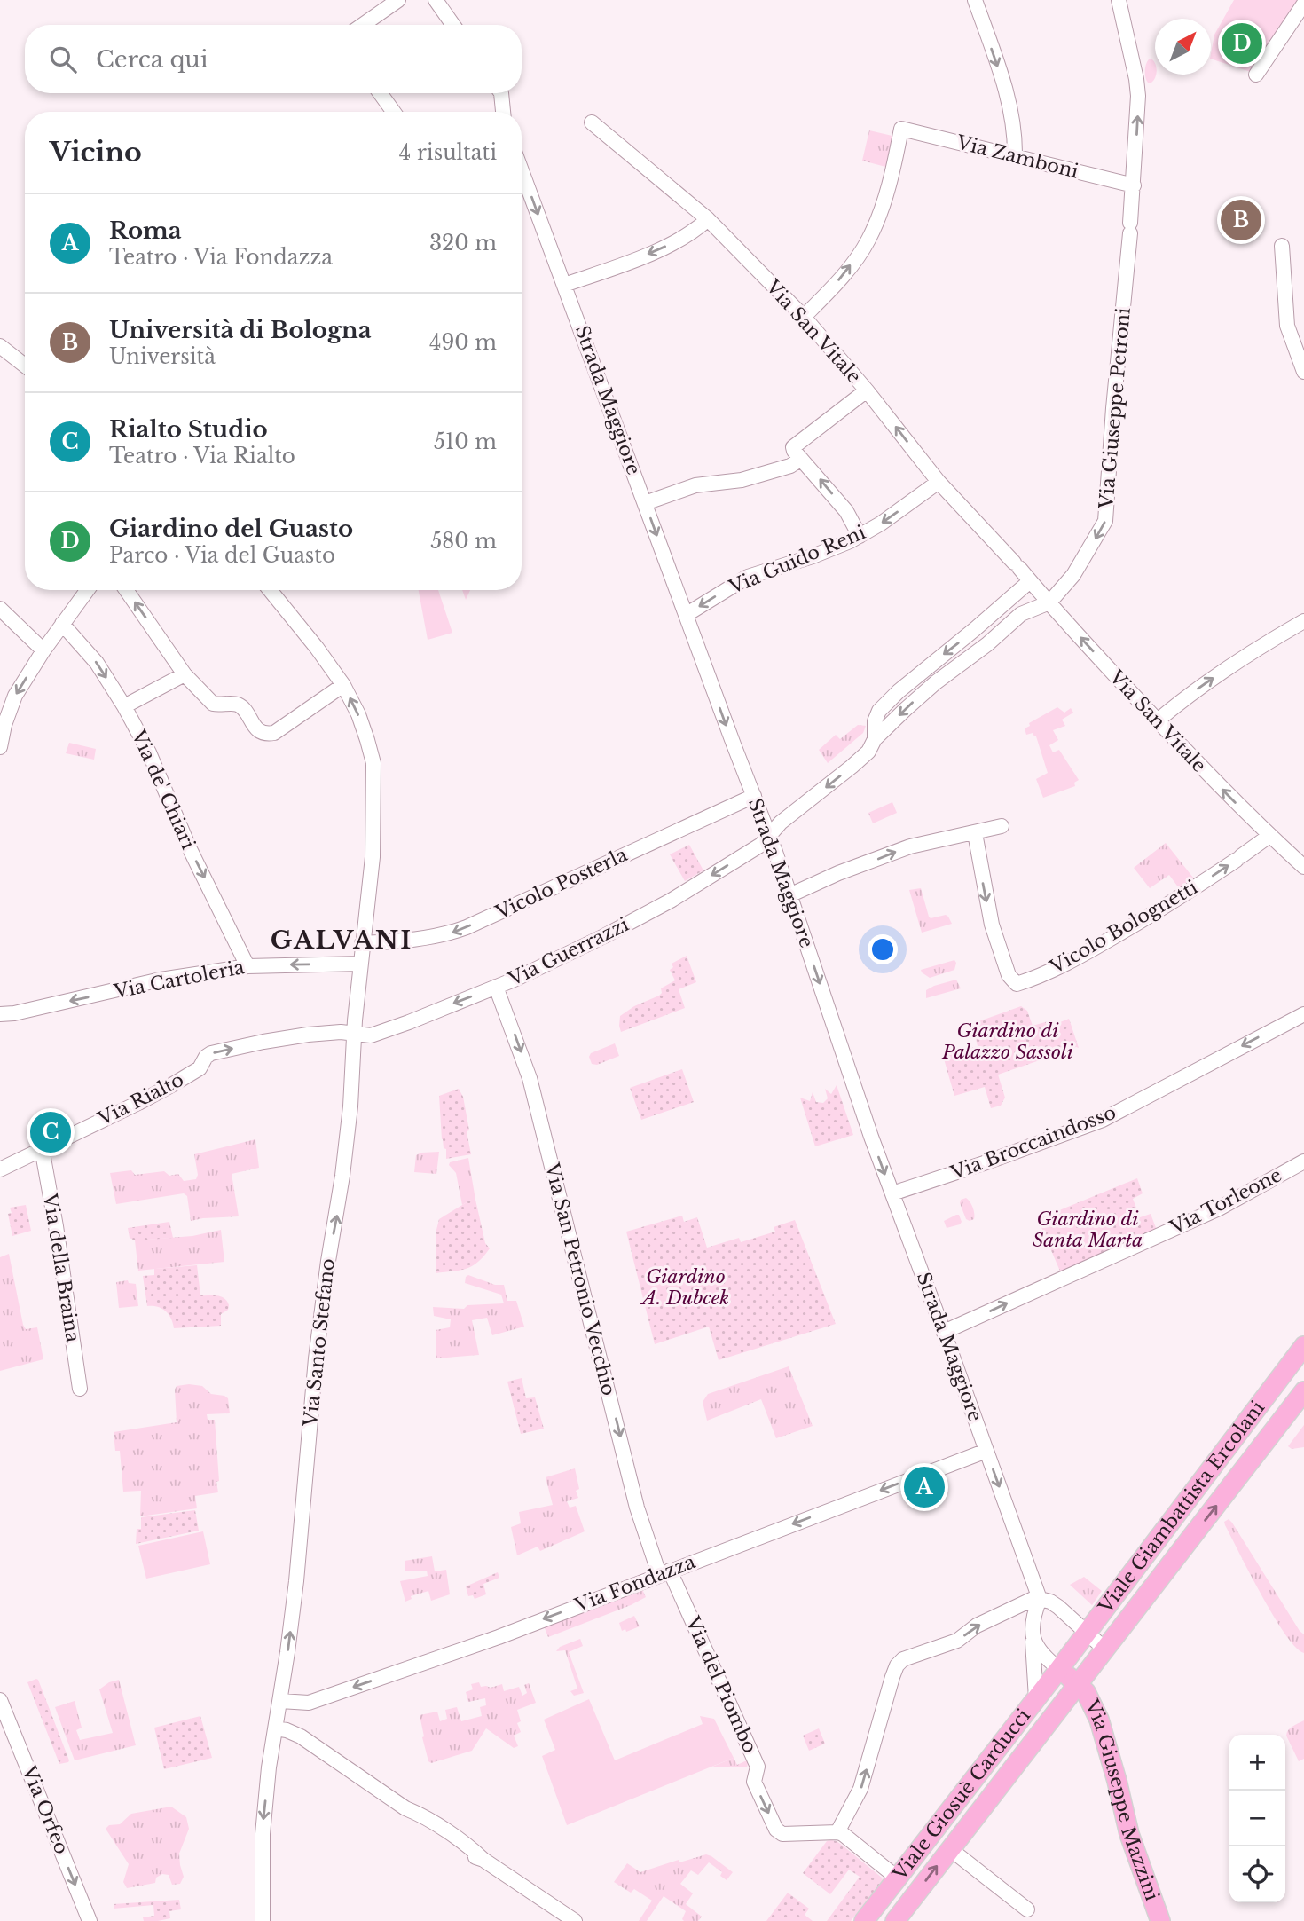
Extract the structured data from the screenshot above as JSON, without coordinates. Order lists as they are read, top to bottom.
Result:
{
  "streets": {
    "main road": ["Viale Giambattista Ercolani", "Viale Giosuè Carducci", "Via Giuseppe Mazzini"],
    "street": [
      "Via Zamboni",
      "Via San Vitale",
      "Strada Maggiore",
      "Via Giuseppe Petroni",
      "Via Guido Reni",
      "Via de' Chiari",
      "Vicolo Posterla",
      "Vicolo Bolognetti",
      "Via Guerrazzi",
      "Via Cartoleria",
      "Via Rialto",
      "Via Broccaindosso",
      "Via Torleone",
      "Via della Braina",
      "Via San Petronio Vecchio",
      "Via Santo Stefano",
      "Via Fondazza",
      "Via del Piombo",
      "Via Orfeo"
    ]
  },
  "crossings": [
    ["Via Zamboni", "Via San Vitale"],
    ["Via Zamboni", "Via Giuseppe Petroni"],
    ["Via San Vitale", "Via Giuseppe Petroni"],
    ["Via San Vitale", "Via Guido Reni"],
    ["Via San Vitale", "Vicolo Bolognetti"],
    ["Via San Vitale", "Via Guerrazzi"],
    ["Strada Maggiore", "Via Guido Reni"],
    ["Strada Maggiore", "Vicolo Posterla"],
    ["Strada Maggiore", "Via Guerrazzi"],
    ["Strada Maggiore", "Via Broccaindosso"],
    ["Strada Maggiore", "Via Torleone"],
    ["Strada Maggiore", "Via Fondazza"],
    ["Via Giuseppe Petroni", "Via Guerrazzi"],
    ["Via de' Chiari", "Via Cartoleria"],
    ["Vicolo Posterla", "Via Santo Stefano"],
    ["Via Guerrazzi", "Via Rialto"],
    ["Via Guerrazzi", "Via San Petronio Vecchio"],
    ["Via Guerrazzi", "Via Santo Stefano"],
    ["Via Cartoleria", "Via Santo Stefano"],
    ["Via Rialto", "Via della Braina"],
    ["Via Rialto", "Via Santo Stefano"],
    ["Via San Petronio Vecchio", "Via Fondazza"],
    ["Via San Petronio Vecchio", "Via del Piombo"],
    ["Via Santo Stefano", "Via Fondazza"],
    ["Viale Giambattista Ercolani", "Viale Giosuè Carducci"],
    ["Viale Giambattista Ercolani", "Via Giuseppe Mazzini"],
    ["Via Fondazza", "Via del Piombo"],
    ["Viale Giosuè Carducci", "Via Giuseppe Mazzini"]
  ],
  "one_way": [
    "Via San Vitale",
    "Strada Maggiore",
    "Via de' Chiari",
    "Vicolo Posterla",
    "Via Cartoleria",
    "Via Rialto",
    "Via Broccaindosso",
    "Via Torleone",
    "Via San Petronio Vecchio",
    "Via Fondazza",
    "Via del Piombo",
    "Via Orfeo"
  ],
  "districts": ["GALVANI"],
  "parks": ["Giardino di Palazzo Sassoli", "Giardino di Santa Marta", "Giardino A. Dubcek"],
  "north": "top right",
  "page": {
    "pins": [
      "D",
      "B",
      "C",
      "A"
    ],
    "search": "Cerca qui",
    "heading": ["Vicino", "4 risultati"],
    "list": [
      {
        "mark": "A",
        "name": "Roma",
        "note": "Teatro · Via Fondazza",
        "value": "320 m"
      },
      {
        "mark": "B",
        "name": "Università di Bologna",
        "note": "Università",
        "value": "490 m"
      },
      {
        "mark": "C",
        "name": "Rialto Studio",
        "note": "Teatro · Via Rialto",
        "value": "510 m"
      },
      {
        "mark": "D",
        "name": "Giardino del Guasto",
        "note": "Parco · Via del Guasto",
        "value": "580 m"
      }
    ],
    "map_buttons": ["+", "−"]
  }
}
